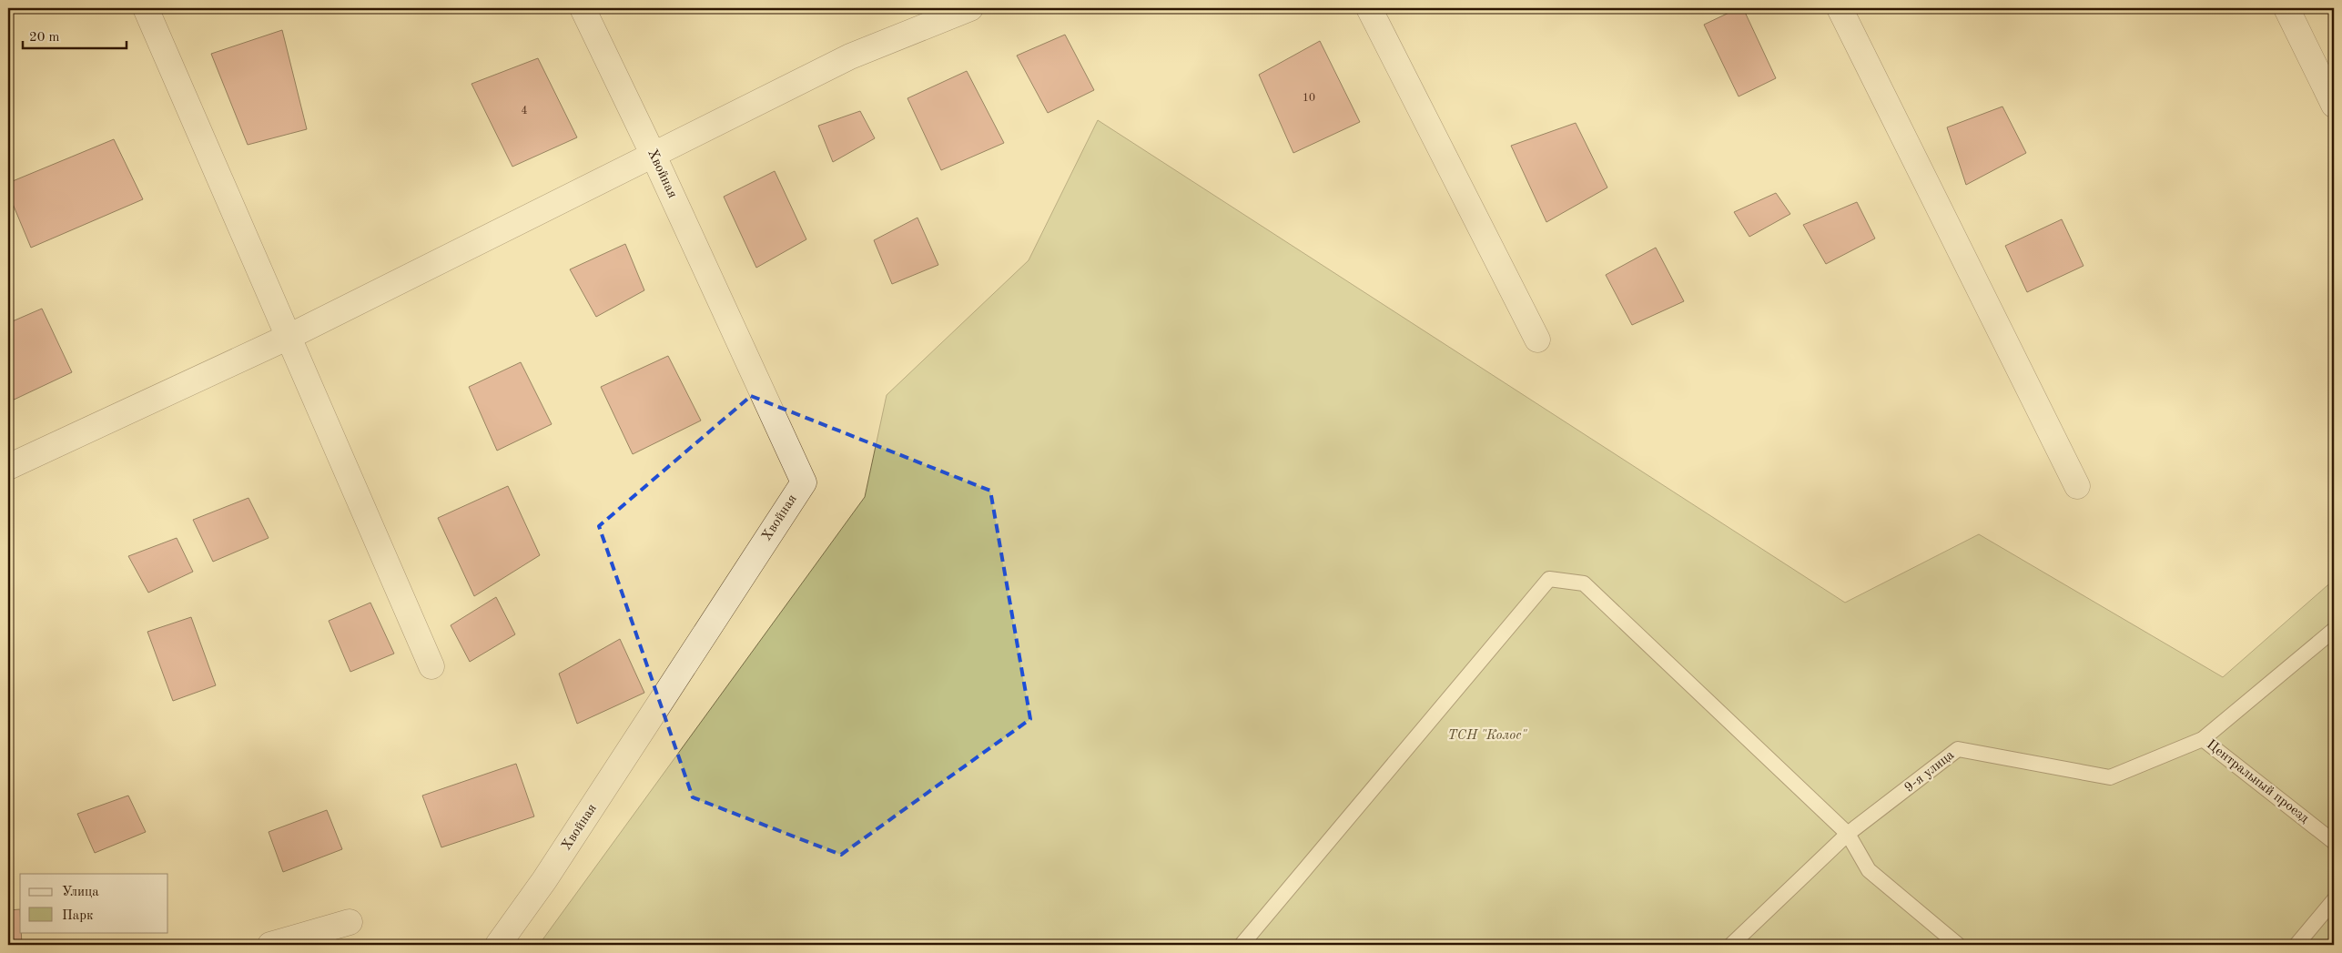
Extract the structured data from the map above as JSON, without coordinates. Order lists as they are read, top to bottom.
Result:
{
  "streets": {
    "street": ["Хвойная"],
    "lane": ["9-я улица", "Центральный проезд"]
  },
  "crossings": [
    ["9-я улица", "Центральный проезд"]
  ],
  "parks": ["ТСН \"Колос\""],
  "house_numbers": ["10", "4"],
  "legend": ["Улица", "Парк"],
  "scale_bar": "20 m"
}
